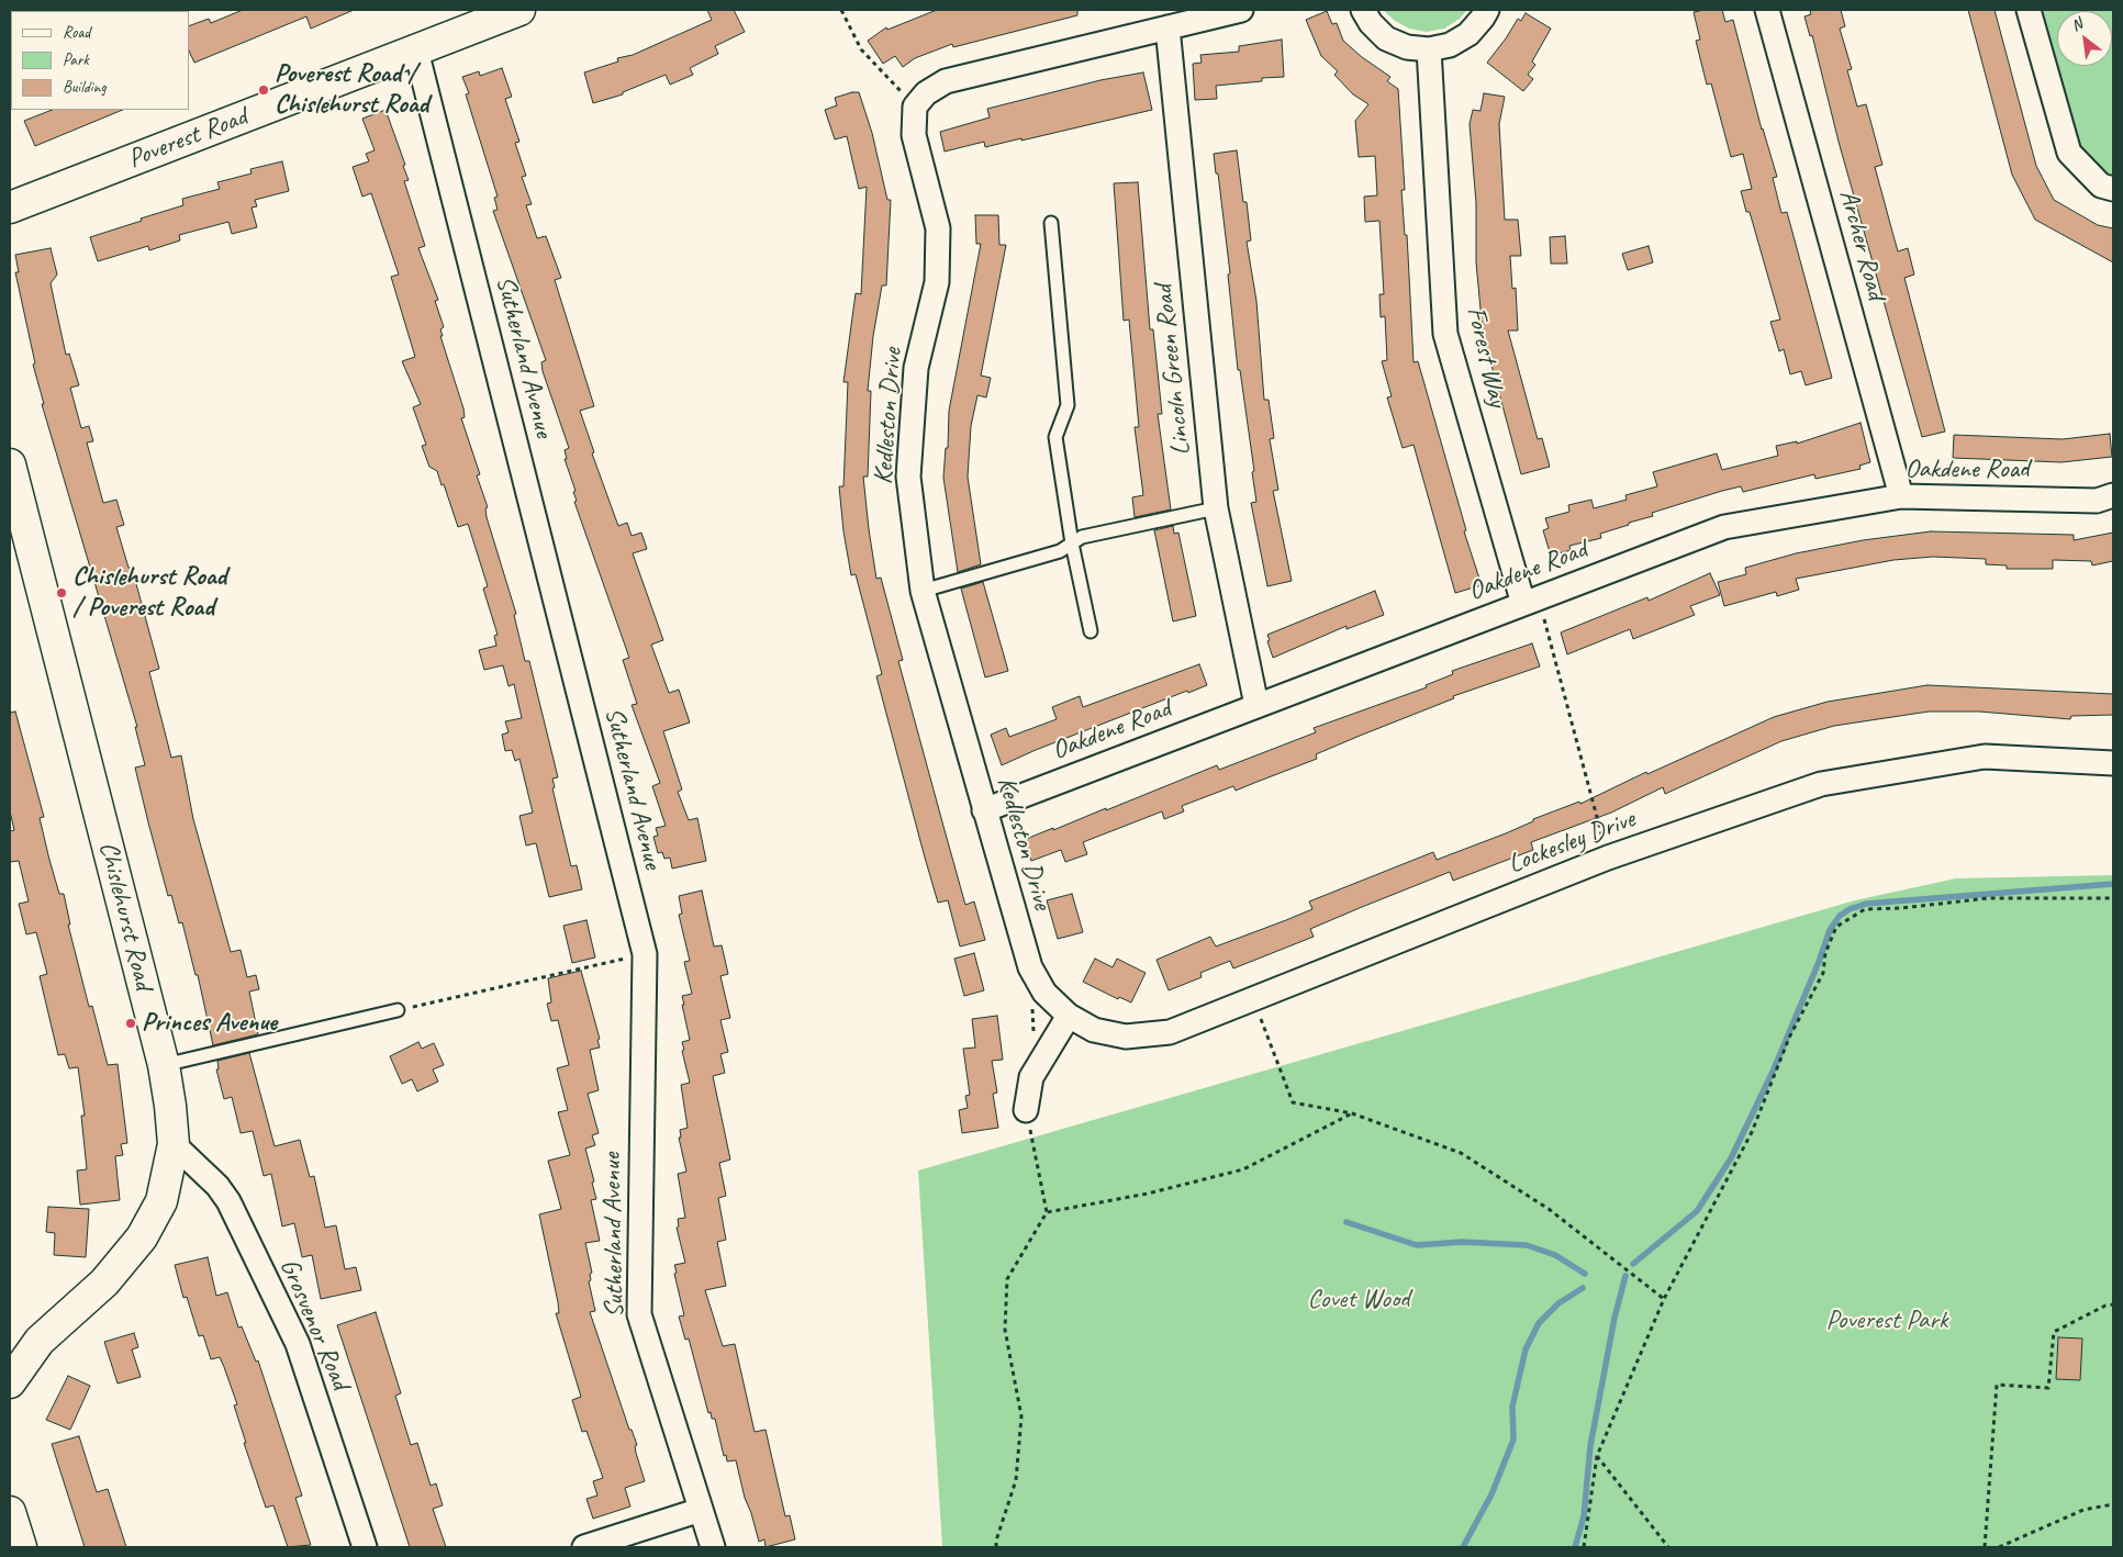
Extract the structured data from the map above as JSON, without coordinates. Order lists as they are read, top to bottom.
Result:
{
  "streets": {
    "main road": ["Poverest Road", "Chislehurst Road"],
    "street": [
      "Archer Road",
      "Sutherland Avenue",
      "Forest Way",
      "Lincoln Green Road",
      "Kedleston Drive",
      "Oakdene Road",
      "Lockesley Drive",
      "Grosvenor Road"
    ]
  },
  "crossings": [
    ["Poverest Road", "Sutherland Avenue"],
    ["Archer Road", "Oakdene Road"],
    ["Forest Way", "Oakdene Road"],
    ["Lincoln Green Road", "Oakdene Road"],
    ["Kedleston Drive", "Oakdene Road"],
    ["Kedleston Drive", "Lockesley Drive"],
    ["Chislehurst Road", "Grosvenor Road"]
  ],
  "parks": ["Covet Wood", "Poverest Park"],
  "places": ["Poverest Road / Chislehurst Road", "Chislehurst Road / Poverest Road", "Princes Avenue"],
  "legend": ["Road", "Park", "Building"],
  "north": "top left"
}
